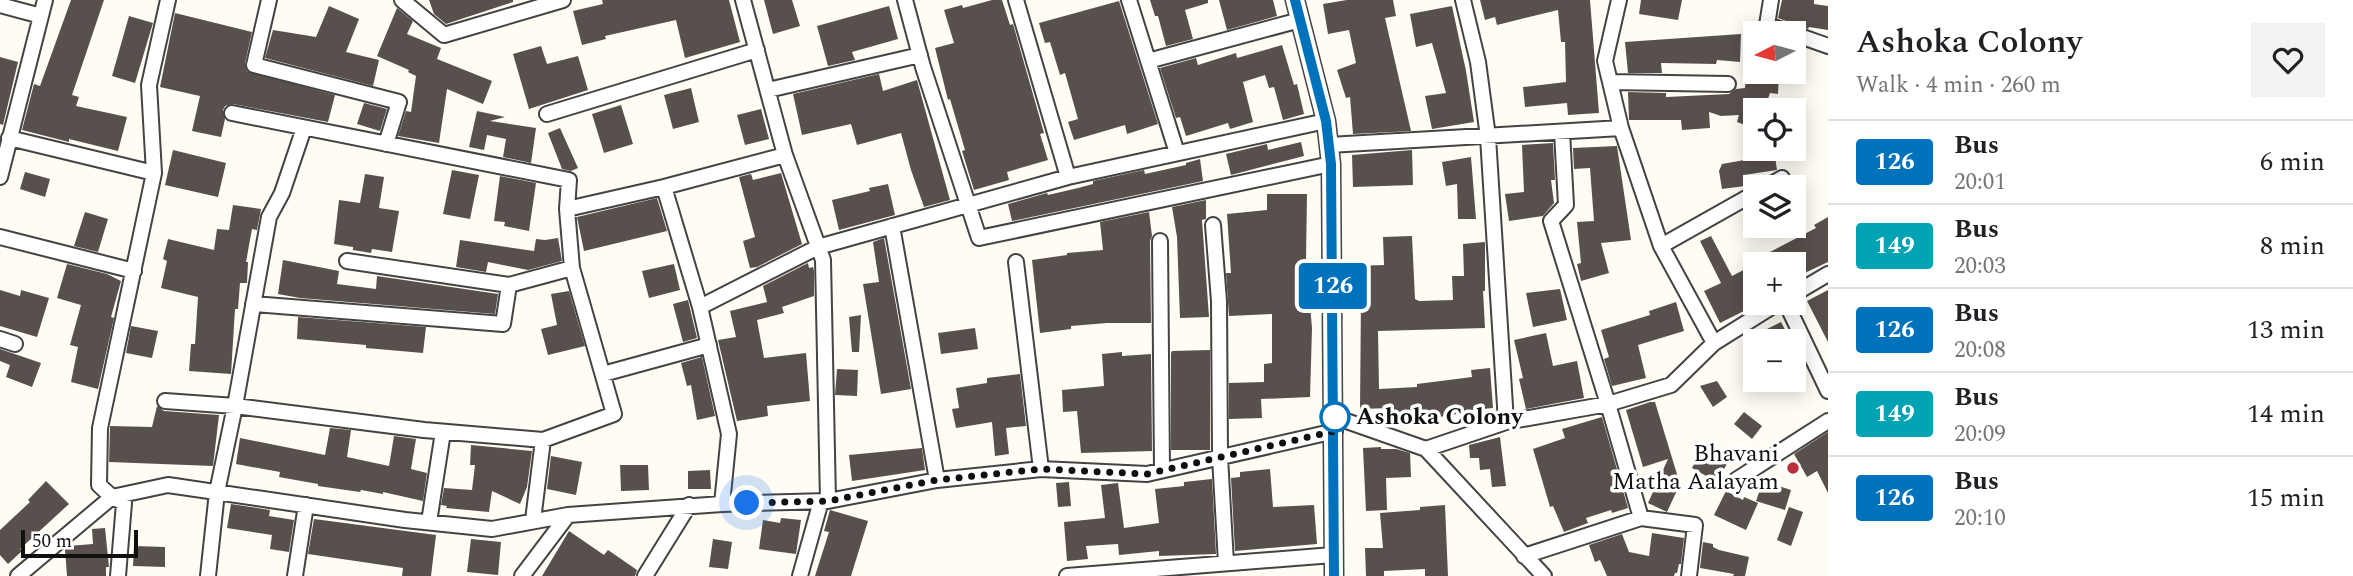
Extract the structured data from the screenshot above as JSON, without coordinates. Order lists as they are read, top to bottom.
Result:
{
  "places": ["Ashoka Colony", "Bhavani Matha Aalayam"],
  "lines": ["bus line 126"],
  "scale_bar": "50 m",
  "north": "left",
  "page": {
    "on_map": "126",
    "heading": ["Ashoka Colony", "Walk · 4 min · 260 m"],
    "map_buttons": ["+", "−"],
    "list": [
      {
        "mark": "126",
        "name": "Bus",
        "note": "20:01",
        "value": "6 min"
      },
      {
        "mark": "149",
        "name": "Bus",
        "note": "20:03",
        "value": "8 min"
      },
      {
        "mark": "126",
        "name": "Bus",
        "note": "20:08",
        "value": "13 min"
      },
      {
        "mark": "149",
        "name": "Bus",
        "note": "20:09",
        "value": "14 min"
      },
      {
        "mark": "126",
        "name": "Bus",
        "note": "20:10",
        "value": "15 min"
      }
    ],
    "scale": "50 m"
  }
}
